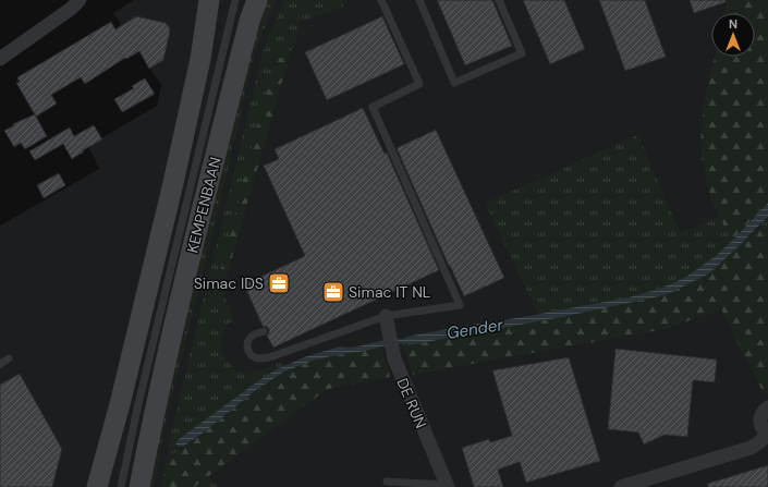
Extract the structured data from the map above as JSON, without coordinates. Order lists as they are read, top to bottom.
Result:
{
  "streets": {
    "main road": ["KEMPENBAAN"],
    "street": ["DE RUN"]
  },
  "water": ["Gender"],
  "places": {
    "office": ["Simac IDS", "Simac IT NL"]
  },
  "north": "top"
}
